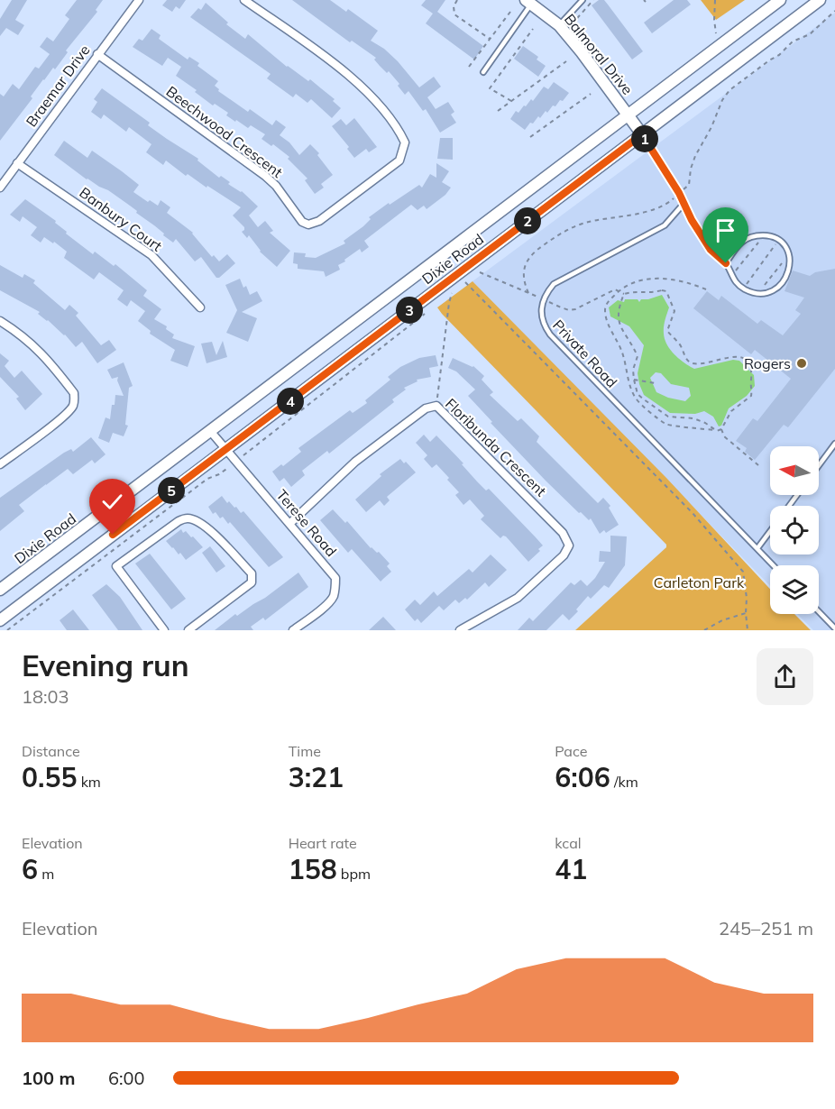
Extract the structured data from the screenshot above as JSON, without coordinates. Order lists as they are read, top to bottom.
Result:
{
  "streets": {
    "main road": ["Balmoral Drive", "Dixie Road"],
    "street": [
      "Braemar Drive",
      "Beechwood Crescent",
      "Banbury Court",
      "Floribunda Crescent",
      "Terese Road"
    ],
    "lane": ["Private Road"]
  },
  "crossings": [
    ["Balmoral Drive", "Dixie Road"],
    ["Braemar Drive", "Beechwood Crescent"],
    ["Braemar Drive", "Banbury Court"],
    ["Dixie Road", "Terese Road"],
    ["Floribunda Crescent", "Terese Road"]
  ],
  "parks": ["Carleton Park"],
  "places": ["Rogers"],
  "north": "left",
  "page": {
    "pins": [
      "1",
      "2",
      "3",
      "4",
      "5"
    ],
    "heading": ["Evening run", "18:03"],
    "stats": [
      ["Distance", "0.55 km"],
      ["Time", "3:21"],
      ["Pace", "6:06 /km"],
      ["Elevation", "6 m"],
      ["Heart rate", "158 bpm"],
      ["kcal", "41"]
    ],
    "chart": ["Elevation", "245–251 m"],
    "list": [
      {
        "name": "100 m",
        "note": "6:00"
      }
    ]
  }
}
